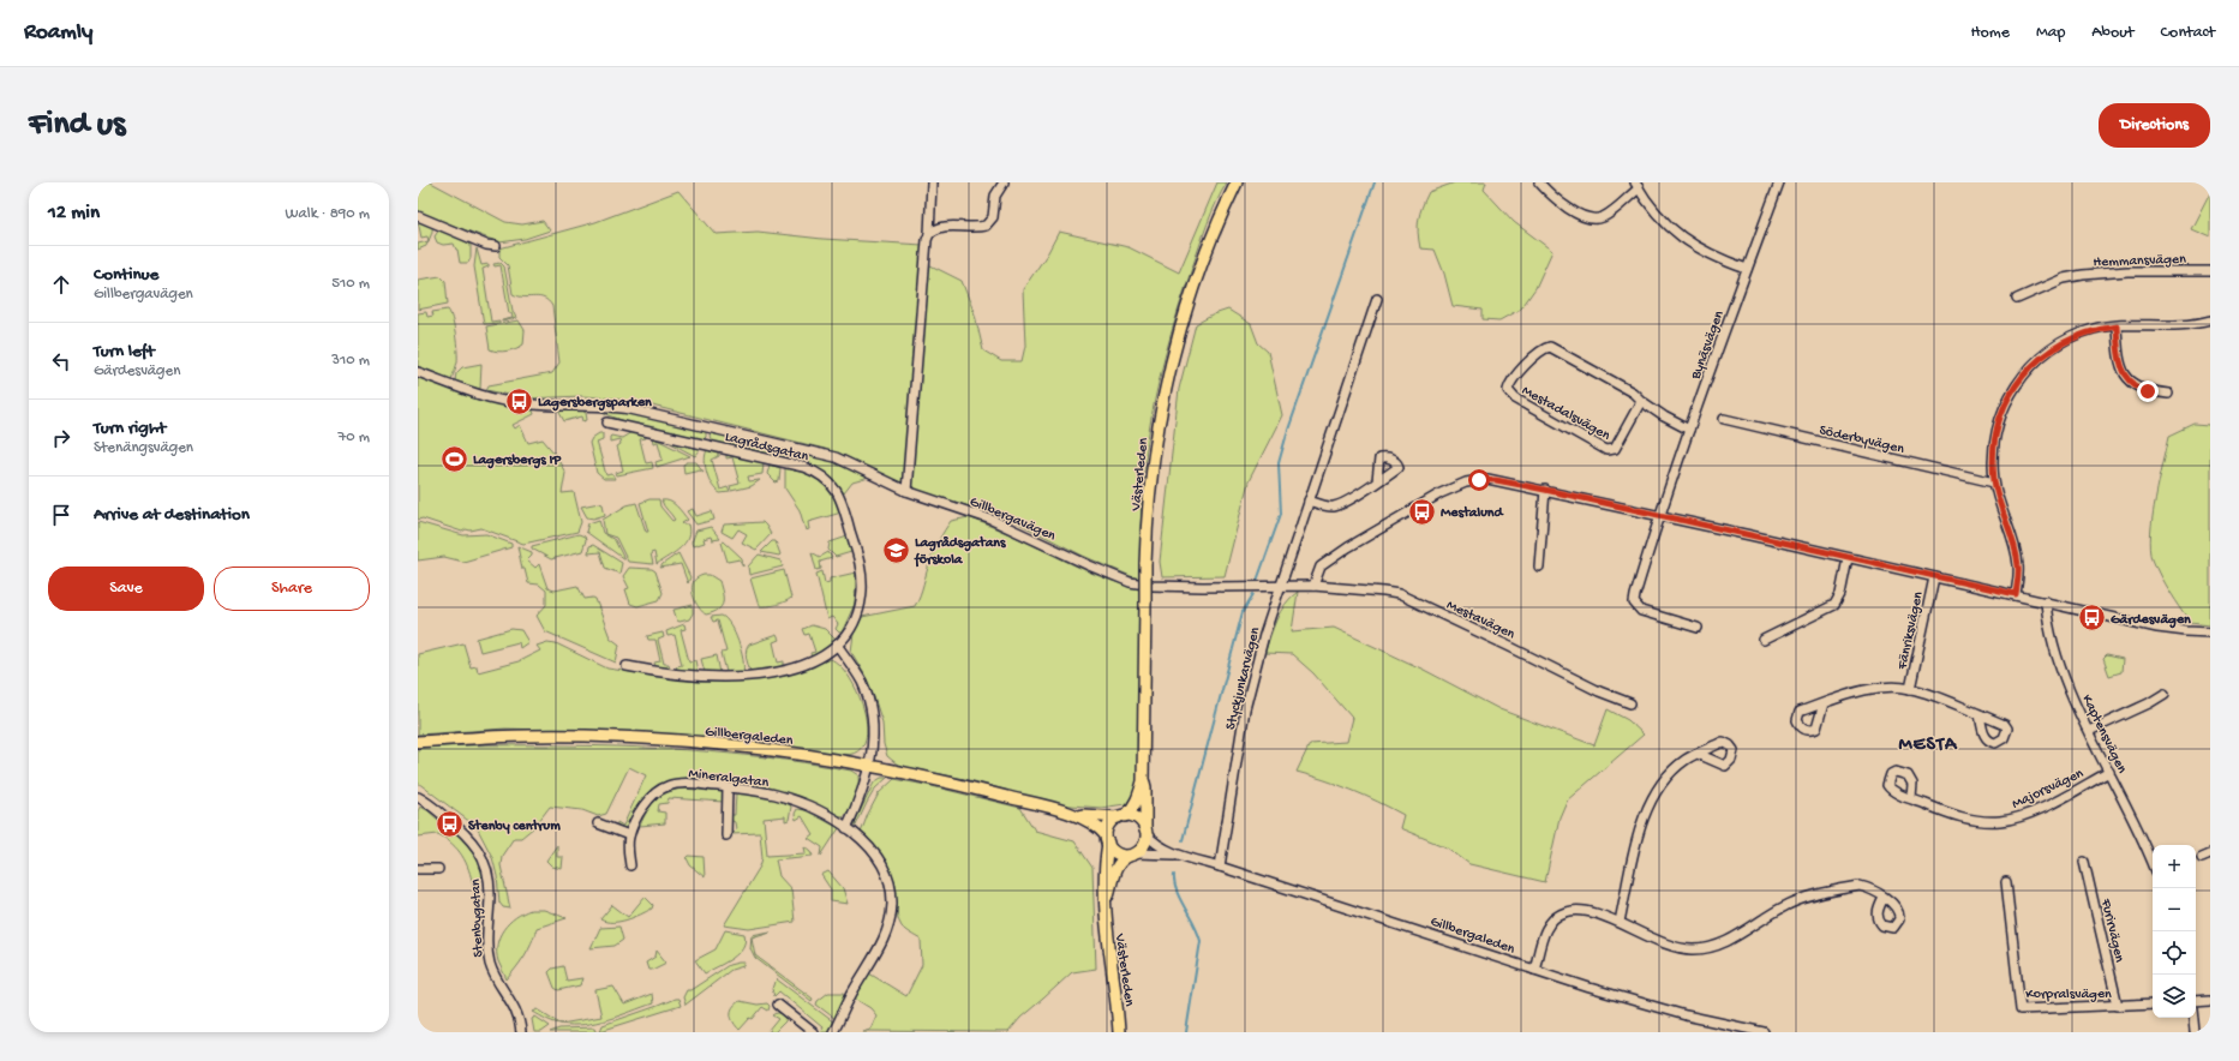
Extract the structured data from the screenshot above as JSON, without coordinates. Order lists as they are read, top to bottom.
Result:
{
  "streets": {
    "main road": ["Västerleden", "Gillbergaleden"],
    "street": [
      "Hemmansvägen",
      "Bynäsvägen",
      "Mestadalsvägen",
      "Söderbyvägen",
      "Lagrådsgatan",
      "Gillbergavägen",
      "Mestavägen",
      "Fänriksvägen",
      "Styckjunkarvägen",
      "Kaptensvägen",
      "Mineralgatan",
      "Majorsvägen",
      "Stenbygatan",
      "Furirvägen",
      "Korpralsvägen"
    ]
  },
  "crossings": [
    ["Bynäsvägen", "Mestadalsvägen"],
    ["Västerleden", "Gillbergaleden"],
    ["Gillbergavägen", "Mestavägen"],
    ["Gillbergavägen", "Styckjunkarvägen"],
    ["Styckjunkarvägen", "Gillbergaleden"],
    ["Kaptensvägen", "Majorsvägen"],
    ["Furirvägen", "Korpralsvägen"]
  ],
  "districts": ["MESTA"],
  "places": {
    "bus stop": [
      "Lagersbergsparken",
      "Mestalund",
      "Gärdesvägen",
      "Stenby centrum"
    ],
    "sports": ["Lagersbergs IP"],
    "school or university": ["Lagrådsgatans förskola"]
  },
  "page": {
    "header": "Roamly",
    "nav": [
      "Home",
      "Map",
      "About",
      "Contact"
    ],
    "buttons": [
      "Directions",
      ["Save", "Share"]
    ],
    "title": "Find us",
    "heading": ["12 min", "Walk · 890 m"],
    "list": [
      ["Continue", "Gillbergavägen", "510 m"],
      ["Turn left", "Gärdesvägen", "310 m"],
      ["Turn right", "Stenängsvägen", "70 m"],
      "Arrive at destination"
    ],
    "map_buttons": ["+", "−"]
  }
}
